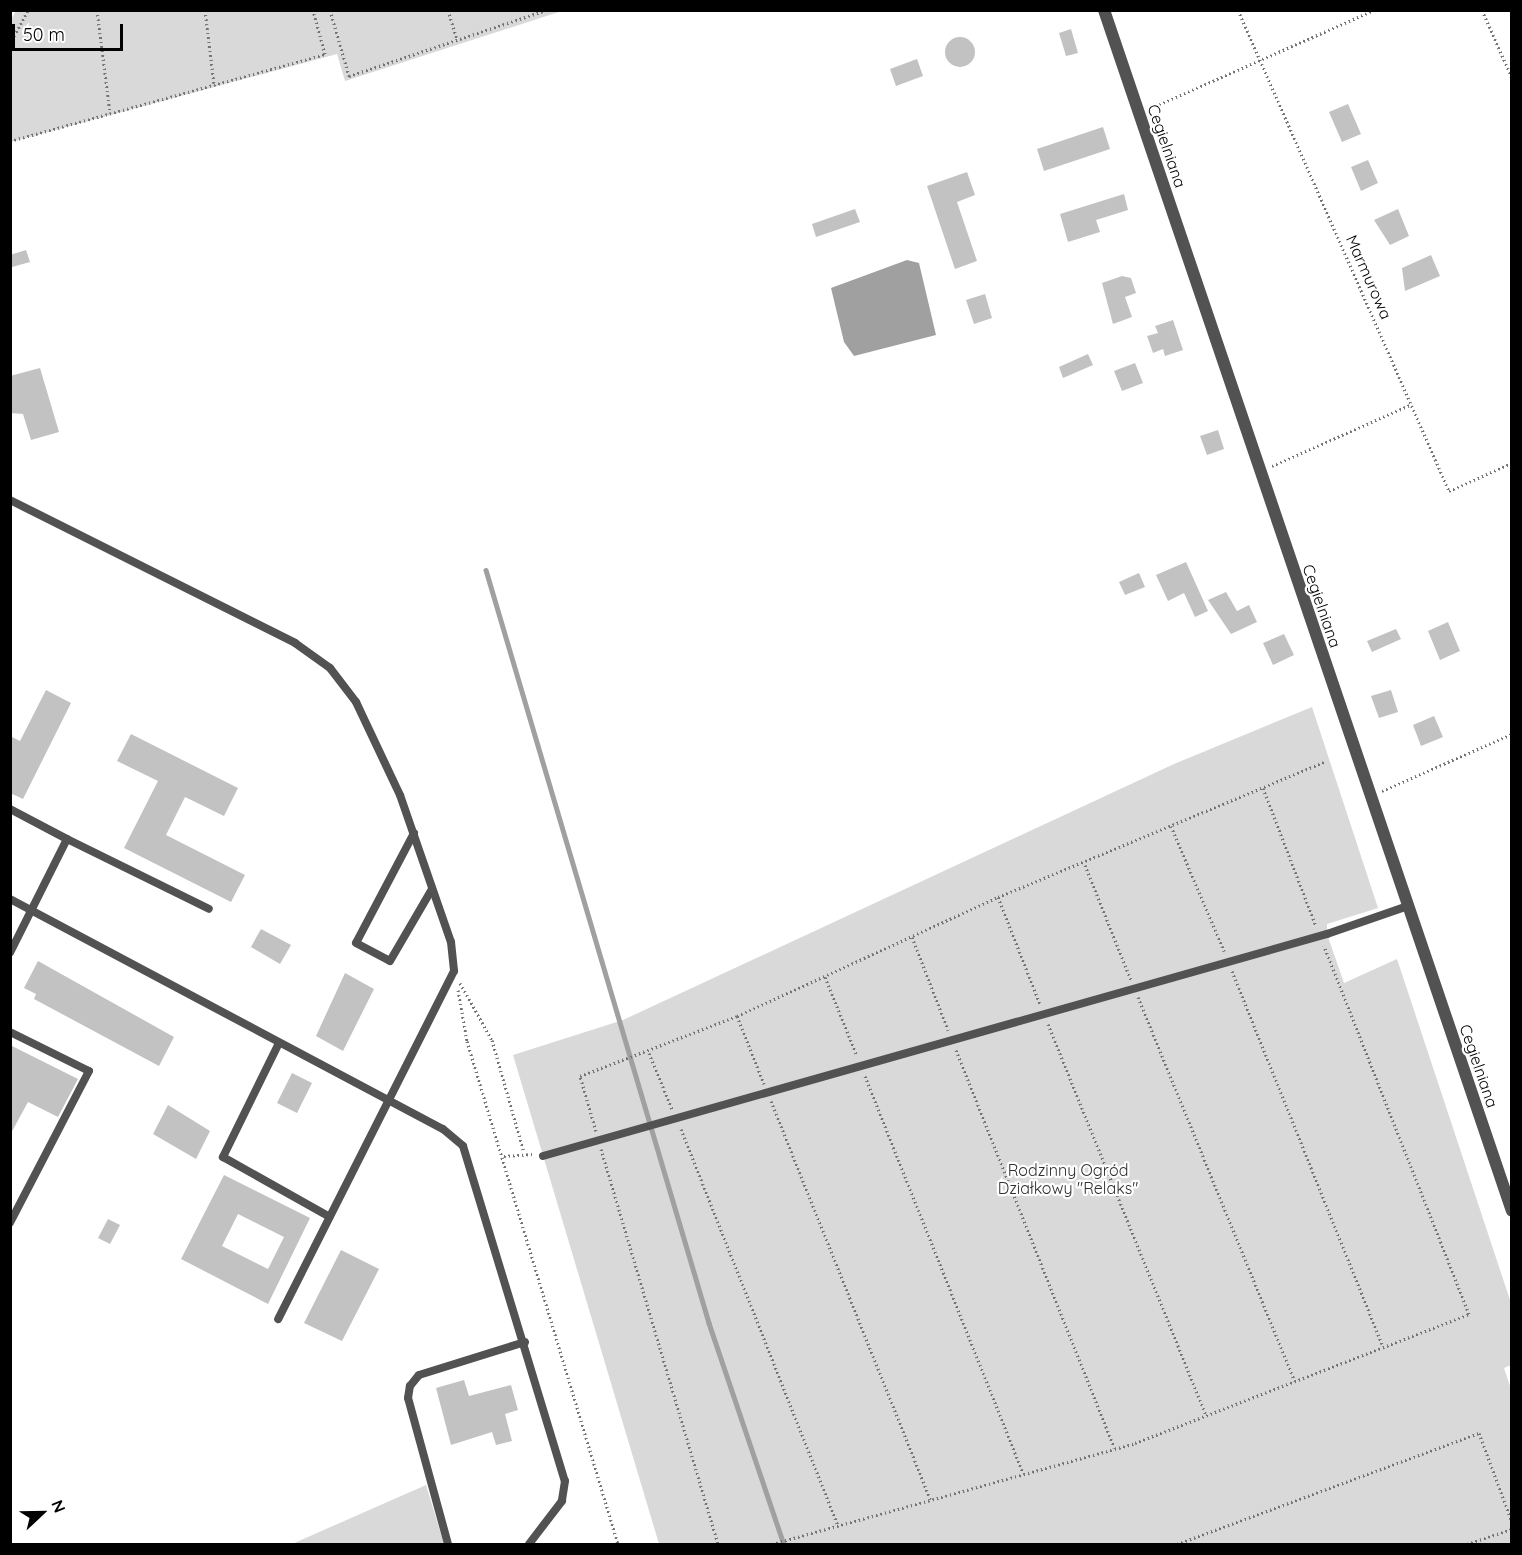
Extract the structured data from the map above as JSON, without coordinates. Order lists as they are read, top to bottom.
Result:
{
  "streets": {
    "street": ["Cegielniana"],
    "path": ["Marmurowa"]
  },
  "parks": ["Rodzinny Ogród Działkowy \"Relaks\""],
  "scale_bar": "50 m",
  "north": "right"
}
